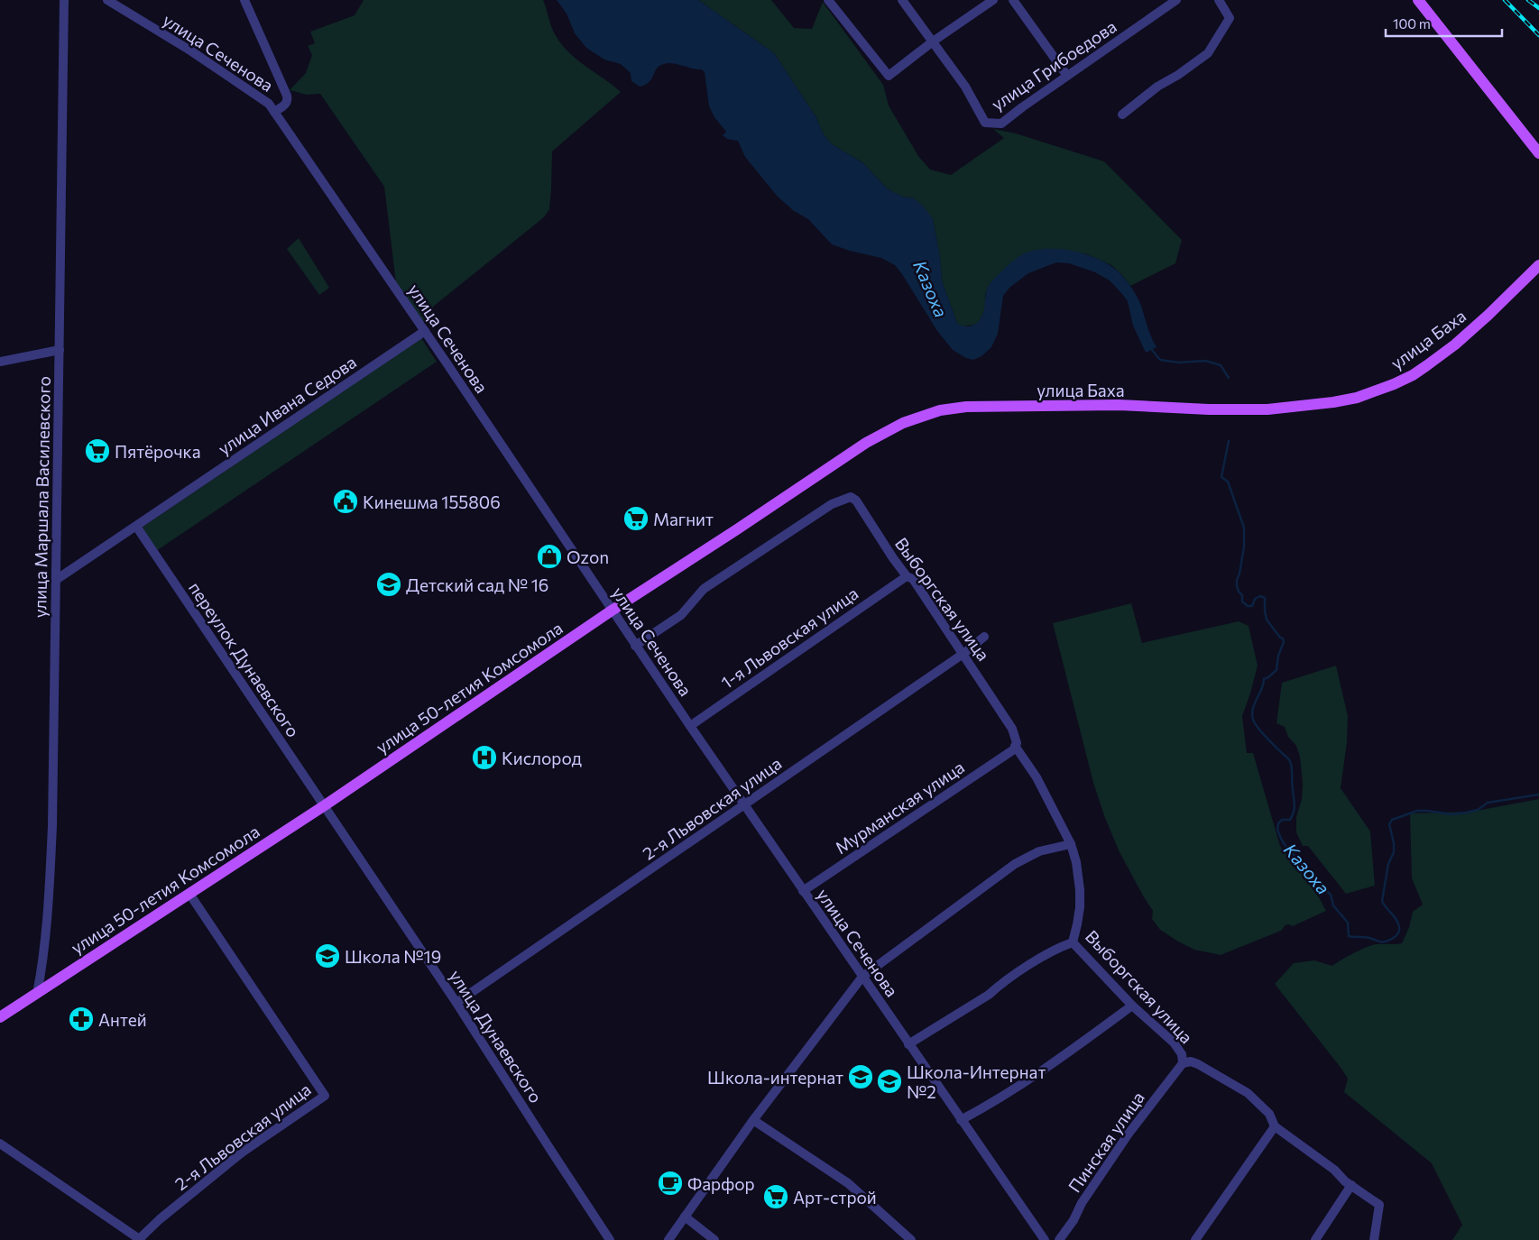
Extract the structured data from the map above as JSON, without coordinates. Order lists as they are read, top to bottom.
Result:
{
  "streets": {
    "main road": ["улица Баха", "улица 50-летия Комсомола"],
    "street": [
      "улица Сеченова",
      "улица Грибоедова",
      "улица Ивана Седова",
      "улица Маршала Василевского",
      "Выборгская улица",
      "1-я Львовская улица",
      "переулок Дунаевского",
      "Мурманская улица",
      "2-я Львовская улица",
      "улица Дунаевского",
      "Пинская улица"
    ]
  },
  "crossings": [
    ["улица Сеченова", "улица Ивана Седова"],
    ["улица Сеченова", "Выборгская улица"],
    ["улица Сеченова", "1-я Львовская улица"],
    ["улица Сеченова", "улица 50-летия Комсомола"],
    ["улица Сеченова", "Мурманская улица"],
    ["улица Сеченова", "2-я Львовская улица"],
    ["улица Баха", "улица 50-летия Комсомола"],
    ["улица Ивана Седова", "улица Маршала Василевского"],
    ["улица Маршала Василевского", "улица 50-летия Комсомола"],
    ["Выборгская улица", "1-я Львовская улица"],
    ["Выборгская улица", "Мурманская улица"],
    ["Выборгская улица", "2-я Львовская улица"],
    ["Выборгская улица", "Пинская улица"],
    ["переулок Дунаевского", "улица 50-летия Комсомола"],
    ["переулок Дунаевского", "улица Дунаевского"],
    ["улица 50-летия Комсомола", "2-я Львовская улица"],
    ["улица 50-летия Комсомола", "улица Дунаевского"],
    ["2-я Львовская улица", "улица Дунаевского"]
  ],
  "water": ["Казоха"],
  "places": {
    "supermarket": ["Пятёрочка", "Магнит", "Арт-строй"],
    "public building": ["Кинешма 155806"],
    "shop": ["Ozon"],
    "school or university": [
      "Детский сад № 16",
      "Школа №19",
      "Школа-интернат",
      "Школа-Интернат №2"
    ],
    "hospital": ["Кислород"],
    "pharmacy": ["Антей"],
    "cafe": ["Фарфор"]
  },
  "scale_bar": "100 m"
}
